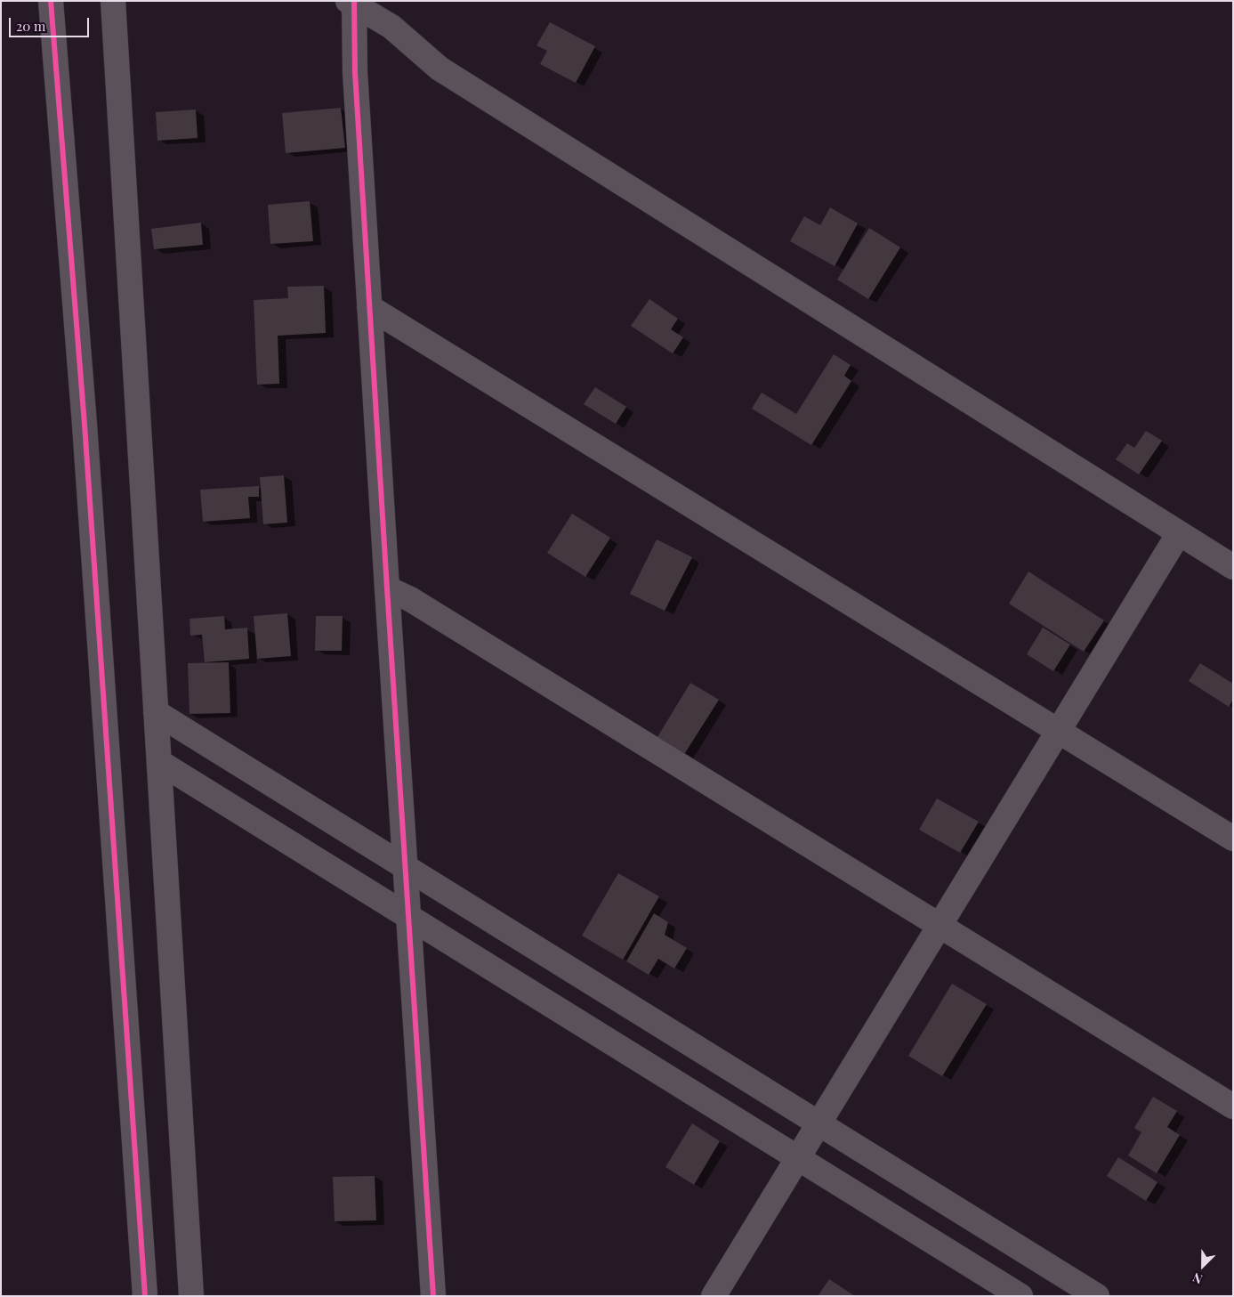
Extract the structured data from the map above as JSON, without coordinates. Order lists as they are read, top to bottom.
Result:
{
  "scale_bar": "20 m",
  "north": "bottom left"
}
